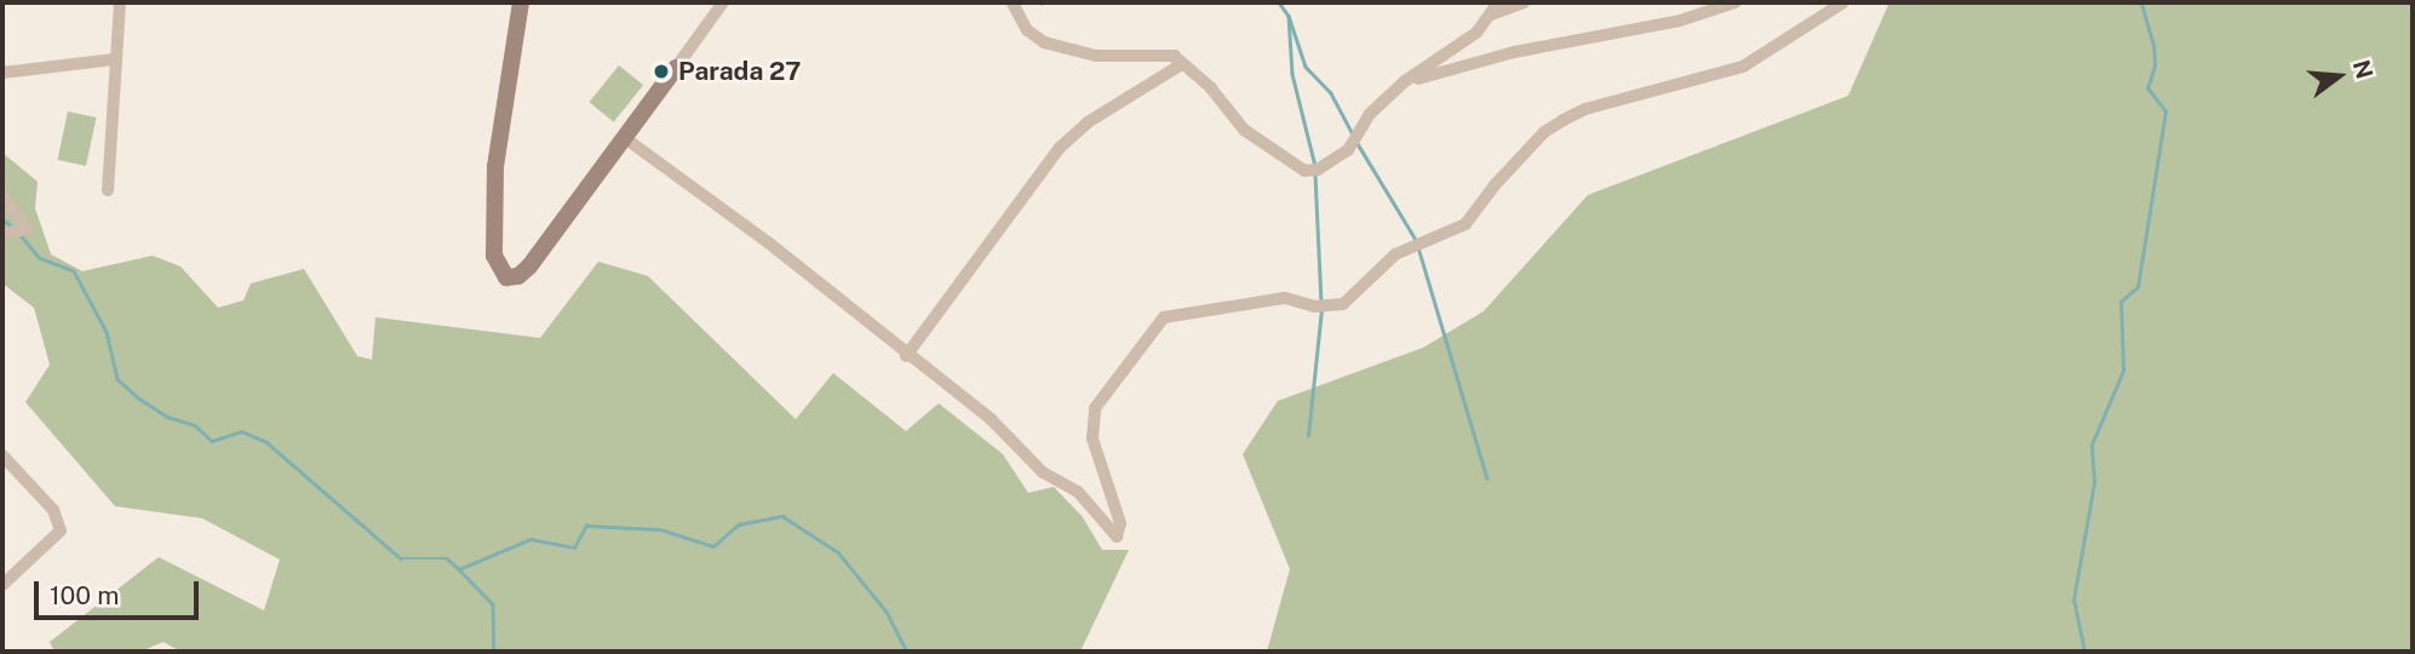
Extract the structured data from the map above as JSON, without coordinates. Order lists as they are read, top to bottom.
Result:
{
  "places": ["Parada 27"],
  "scale_bar": "100 m",
  "north": "right"
}
